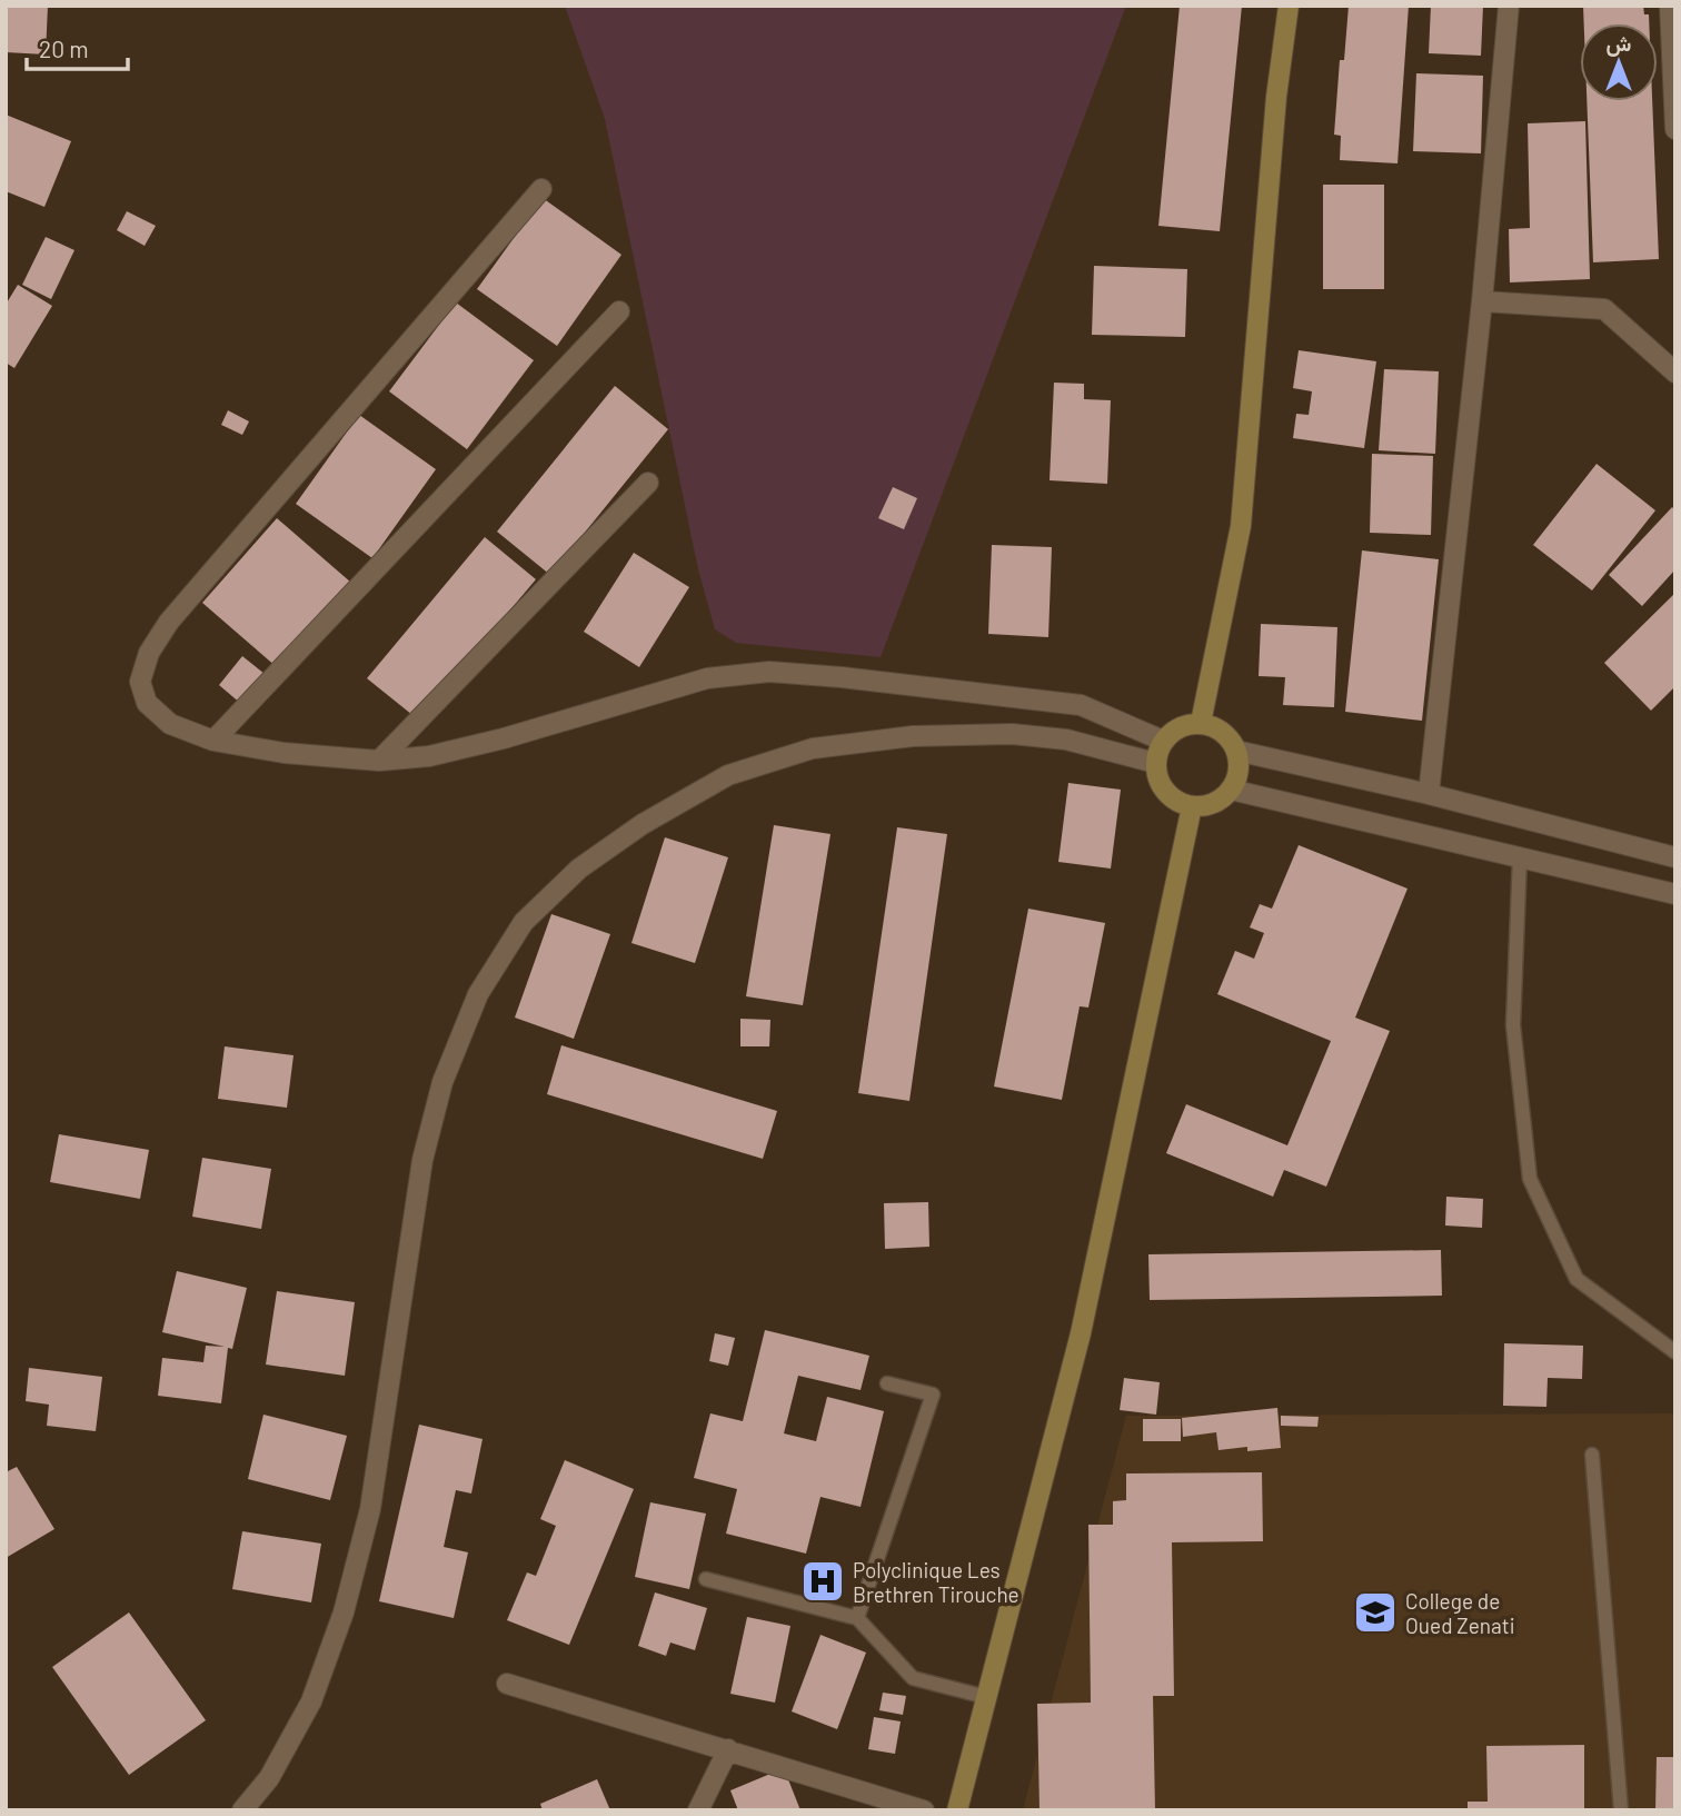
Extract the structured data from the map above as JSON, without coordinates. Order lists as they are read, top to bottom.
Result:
{
  "places": {
    "hospital": ["Polyclinique Les Brethren Tirouche"],
    "school or university": ["College de Oued Zenati"]
  },
  "scale_bar": "20 m",
  "north": "top"
}
